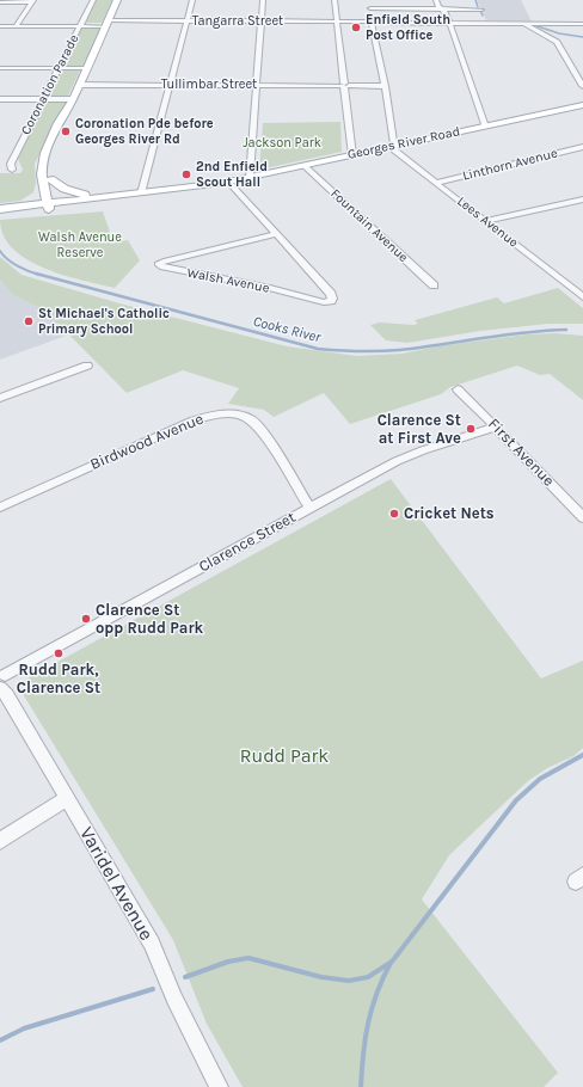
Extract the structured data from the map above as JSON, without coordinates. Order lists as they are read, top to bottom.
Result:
{
  "streets": {
    "main road": ["Coronation Parade", "Georges River Road"],
    "street": [
      "Tangarra Street",
      "Tullimbar Street",
      "Linthorn Avenue",
      "Lees Avenue",
      "Fountain Avenue",
      "Walsh Avenue",
      "Birdwood Avenue",
      "First Avenue",
      "Clarence Street",
      "Varidel Avenue"
    ]
  },
  "crossings": [
    ["Tangarra Street", "Coronation Parade"],
    ["Coronation Parade", "Tullimbar Street"],
    ["Coronation Parade", "Georges River Road"],
    ["Georges River Road", "Lees Avenue"],
    ["Georges River Road", "Fountain Avenue"],
    ["Georges River Road", "Walsh Avenue"],
    ["Linthorn Avenue", "Lees Avenue"],
    ["Birdwood Avenue", "Clarence Street"],
    ["First Avenue", "Clarence Street"],
    ["Clarence Street", "Varidel Avenue"]
  ],
  "water": ["Cooks River"],
  "parks": ["Jackson Park", "Walsh Avenue Reserve", "Rudd Park"],
  "places": [
    "Enfield South Post Office",
    "Coronation Pde before Georges River Rd",
    "2nd Enfield Scout Hall",
    "St Michael's Catholic Primary School",
    "Clarence St at First Ave",
    "Cricket Nets",
    "Clarence St opp Rudd Park",
    "Rudd Park, Clarence St"
  ]
}
